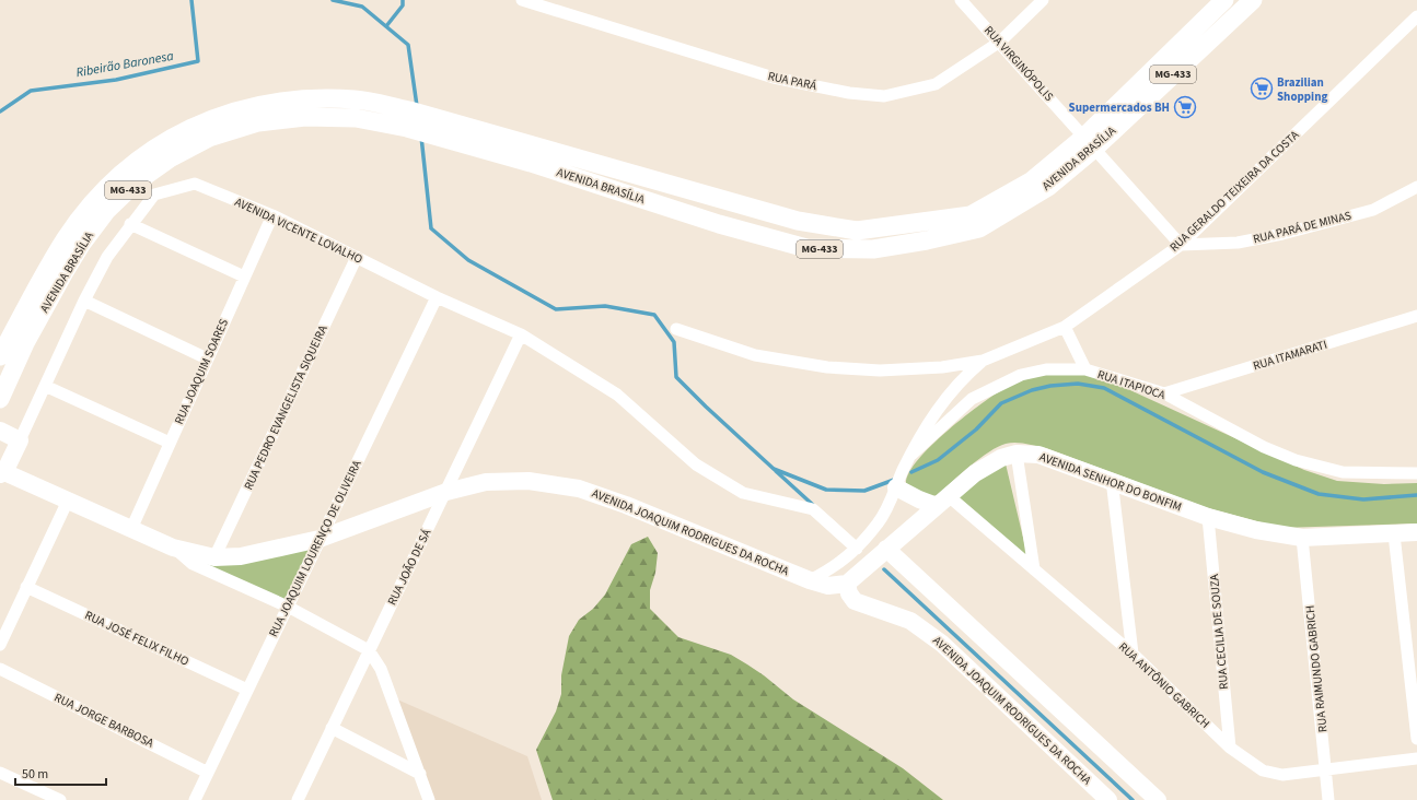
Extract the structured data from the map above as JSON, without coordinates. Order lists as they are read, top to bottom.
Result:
{
  "streets": {
    "main road": ["MG-433", "AVENIDA BRASÍLIA"],
    "street": [
      "RUA VIRGINÓPOLIS",
      "RUA PARÁ",
      "RUA GERALDO TEIXEIRA DA COSTA",
      "RUA PARÁ DE MINAS",
      "AVENIDA VICENTE LOVALHO",
      "RUA ITAMARATI",
      "RUA JOAQUIM SOARES",
      "RUA ITAPIOCA",
      "RUA PEDRO EVANGELISTA SIQUEIRA",
      "AVENIDA SENHOR DO BONFIM",
      "AVENIDA JOAQUIM RODRIGUES DA ROCHA",
      "RUA JOAQUIM LOURENÇO DE OLIVEIRA",
      "RUA JOÃO DE SÁ",
      "RUA CECILIA DE SOUZA",
      "RUA JOSÉ FELIX FILHO",
      "RUA RAIMUNDO GABRICH",
      "RUA ANTÔNIO GABRICH",
      "RUA JORGE BARBOSA"
    ]
  },
  "crossings": [
    ["RUA VIRGINÓPOLIS", "RUA PARÁ"],
    ["RUA VIRGINÓPOLIS", "AVENIDA BRASÍLIA"],
    ["RUA VIRGINÓPOLIS", "RUA GERALDO TEIXEIRA DA COSTA"],
    ["RUA VIRGINÓPOLIS", "RUA PARÁ DE MINAS"],
    ["RUA GERALDO TEIXEIRA DA COSTA", "RUA PARÁ DE MINAS"],
    ["AVENIDA VICENTE LOVALHO", "RUA JOAQUIM SOARES"],
    ["AVENIDA VICENTE LOVALHO", "RUA PEDRO EVANGELISTA SIQUEIRA"],
    ["AVENIDA VICENTE LOVALHO", "AVENIDA JOAQUIM RODRIGUES DA ROCHA"],
    ["AVENIDA VICENTE LOVALHO", "RUA JOAQUIM LOURENÇO DE OLIVEIRA"],
    ["AVENIDA VICENTE LOVALHO", "RUA JOÃO DE SÁ"],
    ["RUA ITAMARATI", "RUA ITAPIOCA"],
    ["RUA JOAQUIM SOARES", "AVENIDA JOAQUIM RODRIGUES DA ROCHA"],
    ["RUA PEDRO EVANGELISTA SIQUEIRA", "AVENIDA JOAQUIM RODRIGUES DA ROCHA"],
    ["AVENIDA SENHOR DO BONFIM", "AVENIDA JOAQUIM RODRIGUES DA ROCHA"],
    ["AVENIDA SENHOR DO BONFIM", "RUA CECILIA DE SOUZA"],
    ["AVENIDA SENHOR DO BONFIM", "RUA RAIMUNDO GABRICH"],
    ["AVENIDA SENHOR DO BONFIM", "RUA ANTÔNIO GABRICH"],
    ["AVENIDA JOAQUIM RODRIGUES DA ROCHA", "RUA JOAQUIM LOURENÇO DE OLIVEIRA"],
    ["AVENIDA JOAQUIM RODRIGUES DA ROCHA", "RUA JOÃO DE SÁ"],
    ["RUA JOAQUIM LOURENÇO DE OLIVEIRA", "RUA JOSÉ FELIX FILHO"],
    ["RUA JOAQUIM LOURENÇO DE OLIVEIRA", "RUA JORGE BARBOSA"],
    ["RUA CECILIA DE SOUZA", "RUA ANTÔNIO GABRICH"],
    ["RUA RAIMUNDO GABRICH", "RUA ANTÔNIO GABRICH"]
  ],
  "water": ["Ribeirão Baronesa"],
  "places": {
    "supermarket": ["Brazilian Shopping", "Supermercados BH"]
  },
  "scale_bar": "50 m"
}
